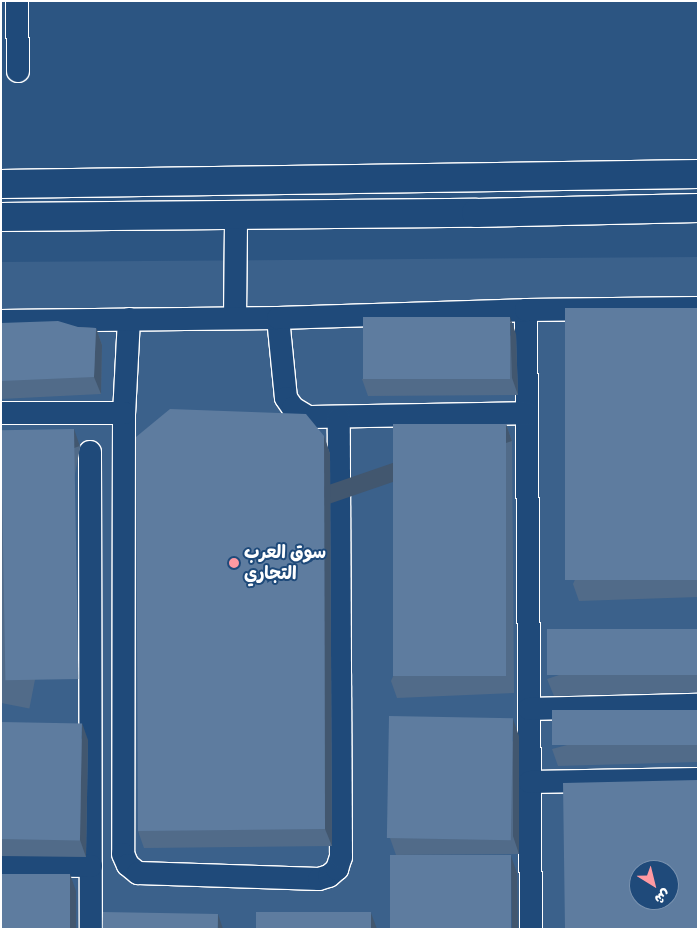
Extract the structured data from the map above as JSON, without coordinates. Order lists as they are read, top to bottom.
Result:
{
  "places": ["سوق العرب التجاري"],
  "north": "bottom right"
}
